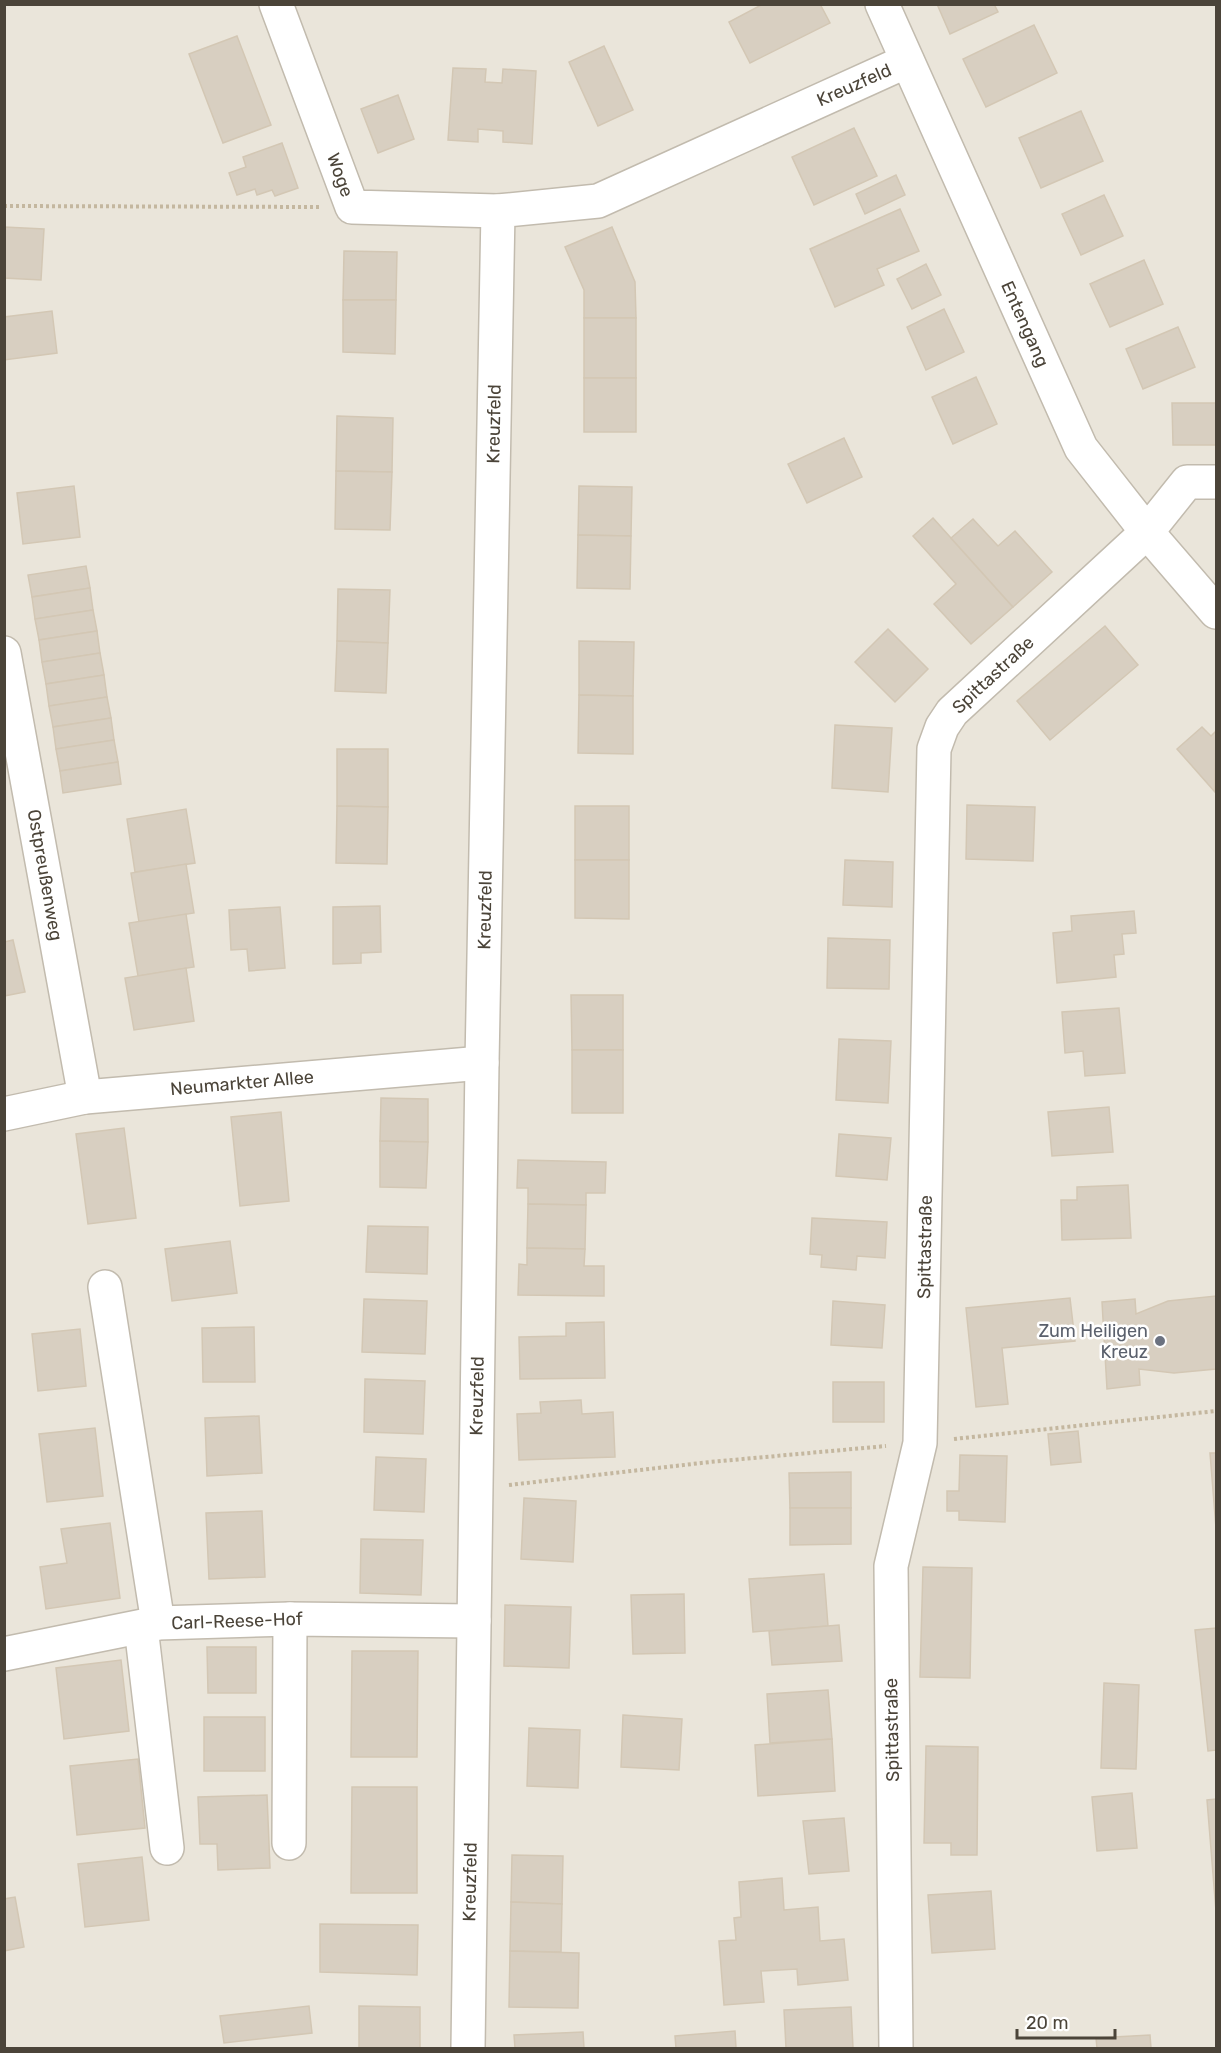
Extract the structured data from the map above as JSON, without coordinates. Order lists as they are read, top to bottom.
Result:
{
  "streets": {
    "street": [
      "Kreuzfeld",
      "Woge",
      "Entengang",
      "Spittastraße",
      "Ostpreußenweg",
      "Neumarkter Allee",
      "Carl-Reese-Hof"
    ]
  },
  "crossings": [
    ["Kreuzfeld", "Woge"],
    ["Kreuzfeld", "Entengang"],
    ["Kreuzfeld", "Neumarkter Allee"],
    ["Kreuzfeld", "Carl-Reese-Hof"],
    ["Entengang", "Spittastraße"],
    ["Ostpreußenweg", "Neumarkter Allee"]
  ],
  "places": ["Zum Heiligen Kreuz"],
  "scale_bar": "20 m"
}
